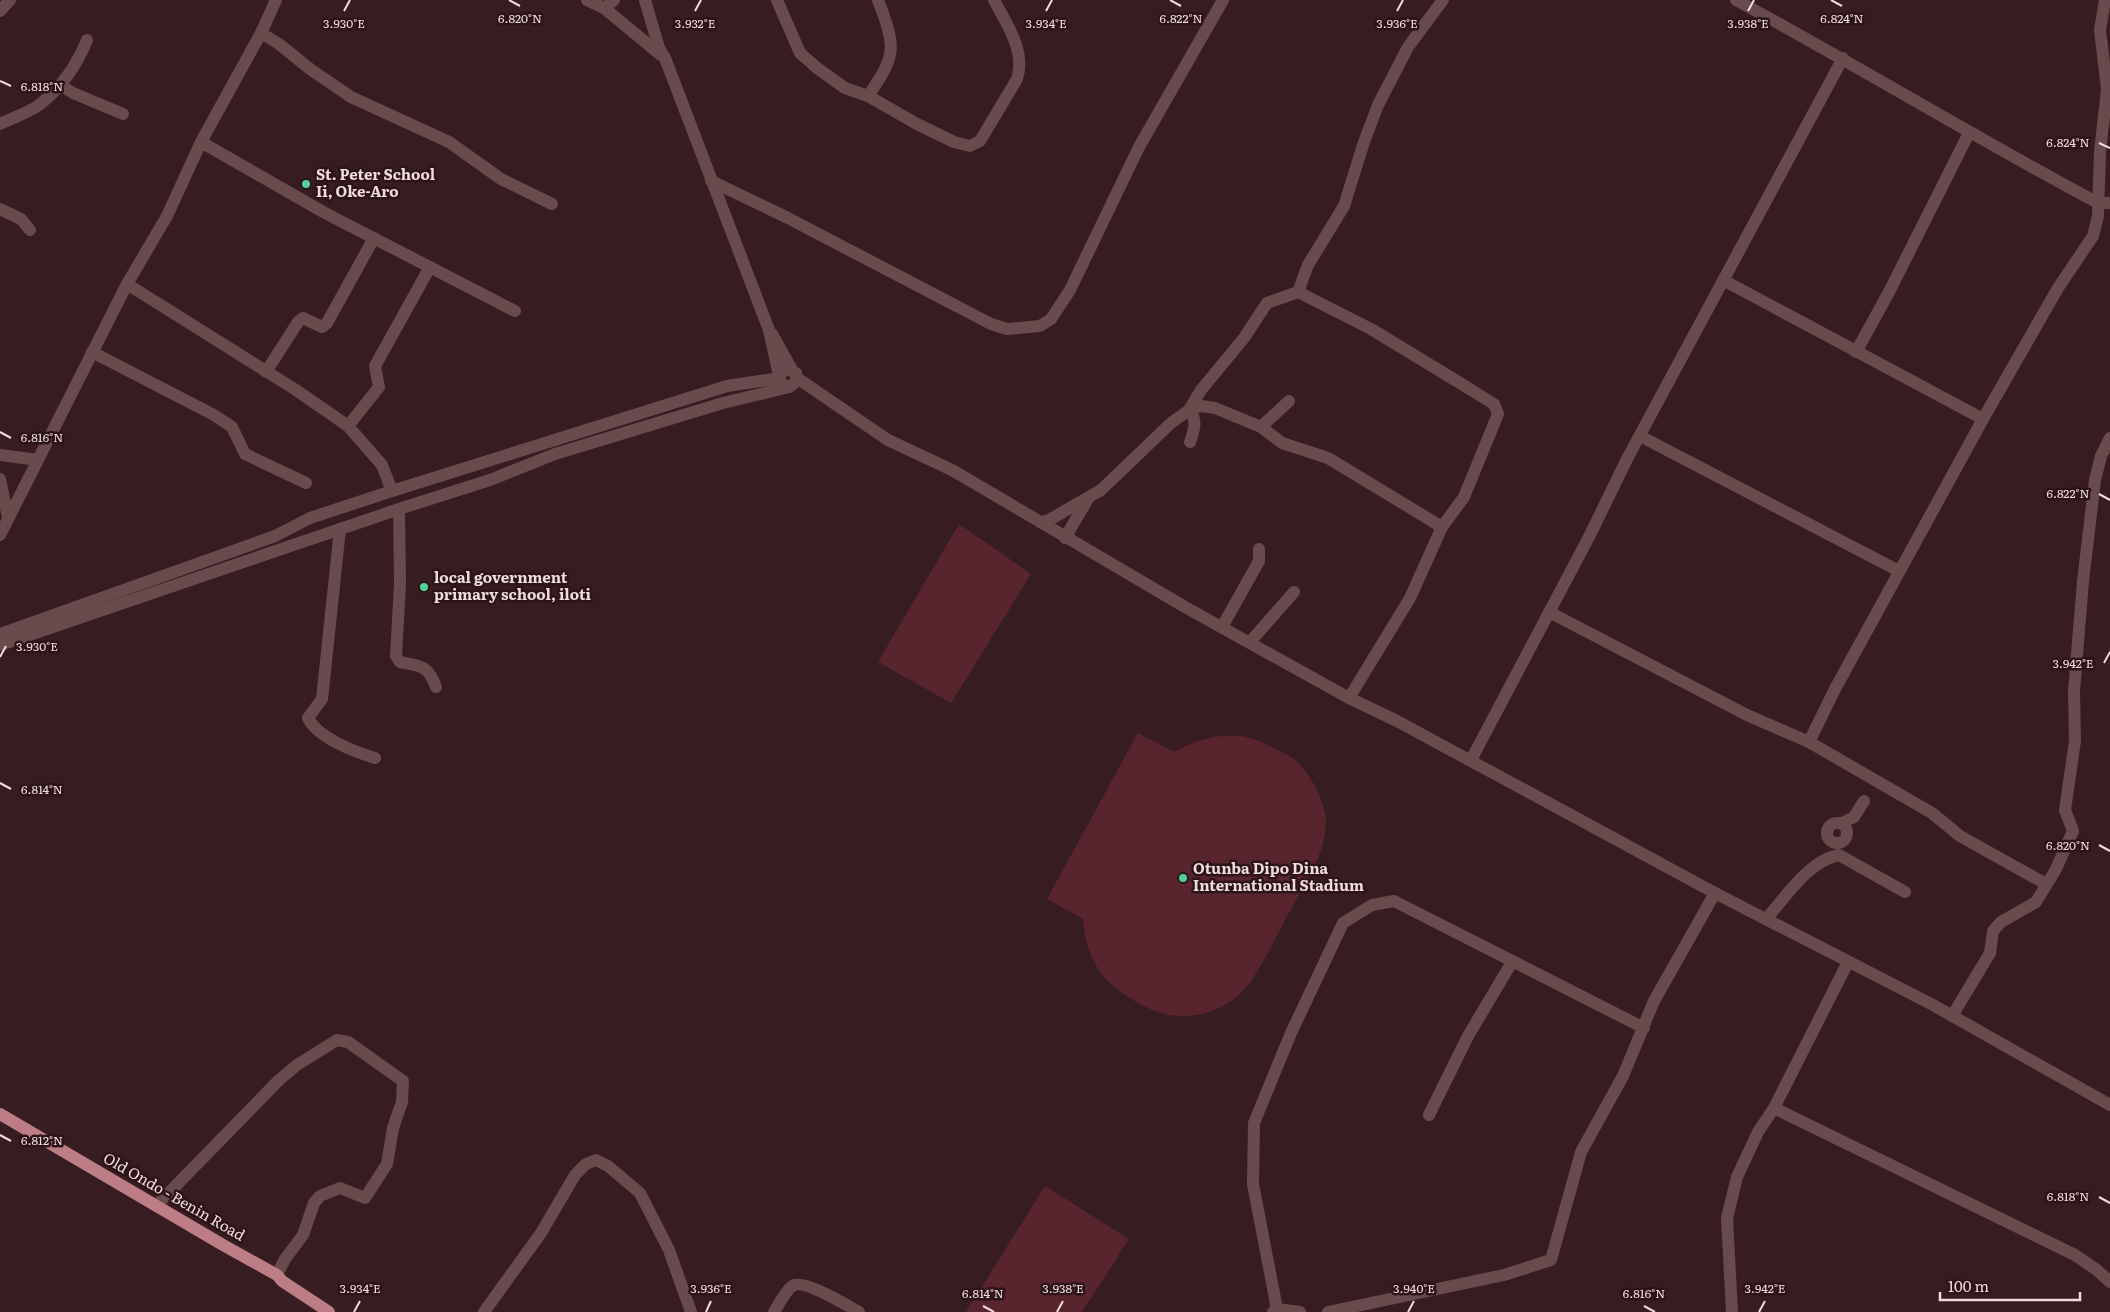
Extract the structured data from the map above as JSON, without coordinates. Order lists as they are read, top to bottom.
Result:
{
  "streets": {
    "main road": ["Old Ondo - Benin Road"]
  },
  "places": ["St. Peter School Ii, Oke-Aro", "local government primary school, iloti", "Otunba Dipo Dina International Stadium"],
  "scale_bar": "100 m",
  "coordinates": [
    "6.824°N",
    "6.820°N",
    "6.822°N",
    "3.930°E",
    "3.932°E",
    "3.934°E",
    "3.936°E",
    "3.938°E",
    "6.818°N",
    "6.816°N",
    "3.942°E",
    "6.814°N",
    "6.812°N",
    "3.940°E"
  ]
}
